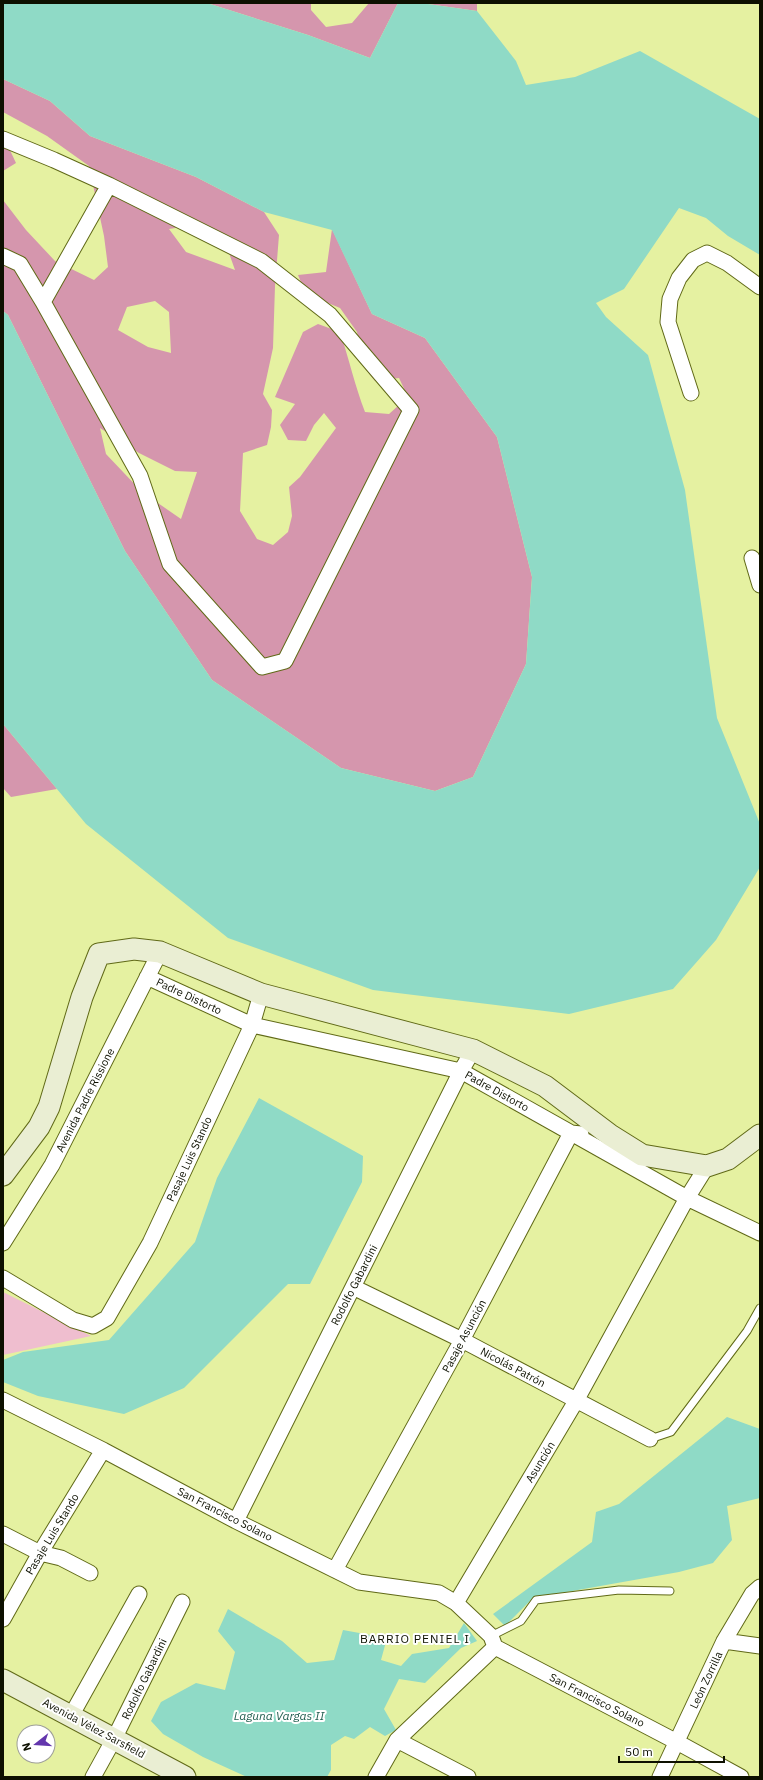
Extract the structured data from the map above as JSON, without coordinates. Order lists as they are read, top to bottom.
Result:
{
  "streets": {
    "street": [
      "Padre Distorto",
      "Avenida Padre Rissione",
      "Pasaje Luis Stando",
      "Rodolfo Gabardini",
      "Pasaje Asunción",
      "Nicolás Patrón",
      "Asunción",
      "San Francisco Solano",
      "León Zorrilla",
      "Avenida Vélez Sarsfield"
    ]
  },
  "crossings": [
    ["Padre Distorto", "Avenida Padre Rissione"],
    ["Padre Distorto", "Pasaje Luis Stando"],
    ["Padre Distorto", "Rodolfo Gabardini"],
    ["Padre Distorto", "Pasaje Asunción"],
    ["Padre Distorto", "Asunción"],
    ["Pasaje Luis Stando", "San Francisco Solano"],
    ["Rodolfo Gabardini", "Nicolás Patrón"],
    ["Rodolfo Gabardini", "San Francisco Solano"],
    ["Rodolfo Gabardini", "Avenida Vélez Sarsfield"],
    ["Pasaje Asunción", "Nicolás Patrón"],
    ["Pasaje Asunción", "San Francisco Solano"],
    ["Nicolás Patrón", "Asunción"],
    ["Asunción", "San Francisco Solano"],
    ["San Francisco Solano", "León Zorrilla"]
  ],
  "districts": ["BARRIO PENIEL I"],
  "water": ["Laguna Vargas II"],
  "scale_bar": "50 m",
  "north": "left"
}
